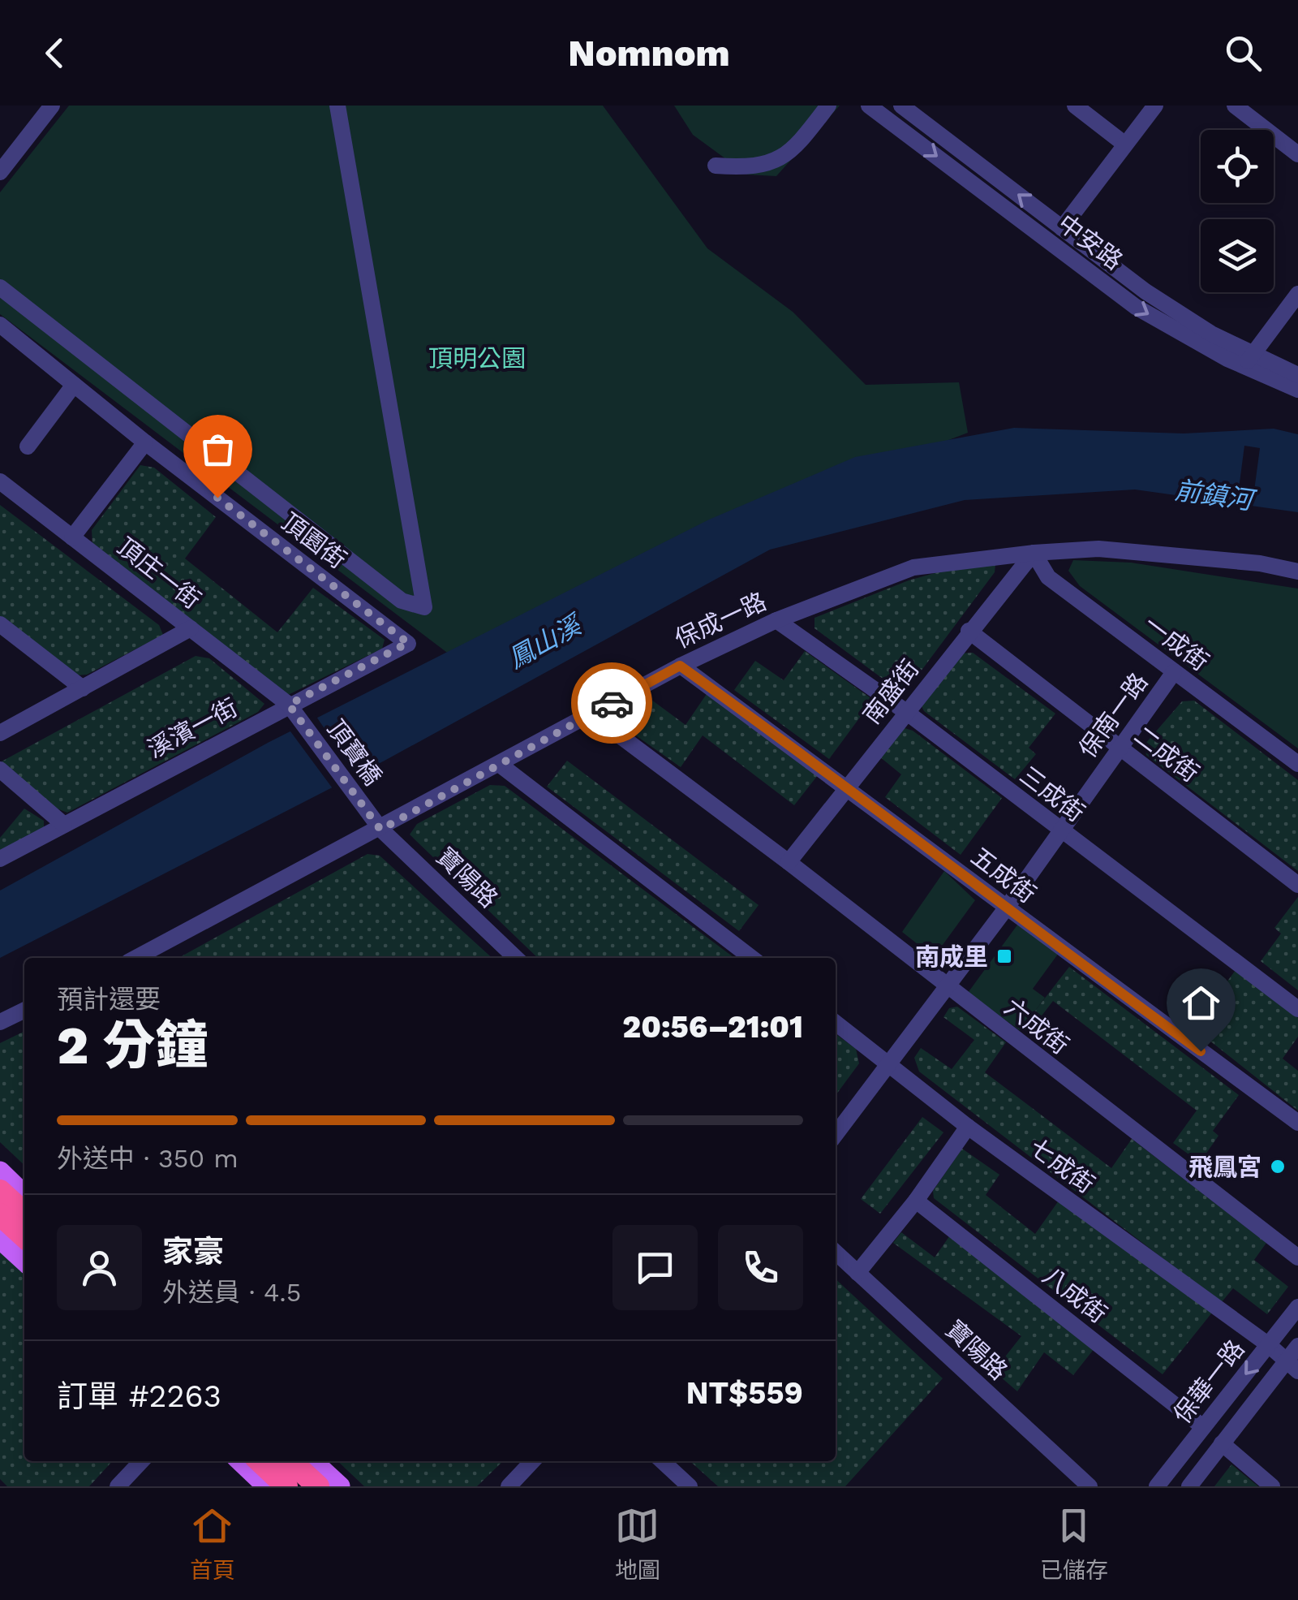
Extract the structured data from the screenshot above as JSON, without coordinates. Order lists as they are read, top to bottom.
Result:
{
  "streets": {
    "street": [
      "中安路",
      "頂園街",
      "頂庄一街",
      "保成一路",
      "一成街",
      "南盛街",
      "保南一路",
      "溪濱一街",
      "頂寶橋",
      "二成街",
      "三成街",
      "五成街",
      "寶陽路",
      "六成街",
      "七成街",
      "八成街",
      "保華一路"
    ]
  },
  "crossings": [
    ["頂園街", "溪濱一街"],
    ["頂庄一街", "溪濱一街"],
    ["頂庄一街", "頂寶橋"],
    ["保成一路", "一成街"],
    ["保成一路", "南盛街"],
    ["保成一路", "頂寶橋"],
    ["保成一路", "三成街"],
    ["保成一路", "五成街"],
    ["保成一路", "寶陽路"],
    ["保成一路", "六成街"],
    ["一成街", "南盛街"],
    ["一成街", "保南一路"],
    ["南盛街", "二成街"],
    ["南盛街", "三成街"],
    ["南盛街", "五成街"],
    ["南盛街", "六成街"],
    ["保南一路", "二成街"],
    ["保南一路", "三成街"],
    ["保南一路", "五成街"],
    ["保南一路", "六成街"],
    ["保南一路", "七成街"],
    ["溪濱一街", "頂寶橋"],
    ["頂寶橋", "寶陽路"],
    ["七成街", "保華一路"],
    ["八成街", "保華一路"]
  ],
  "water": ["前鎮河", "鳳山溪"],
  "parks": ["頂明公園"],
  "places": {
    "transit": ["南成里"],
    "other": ["飛鳳宮"]
  },
  "page": {
    "header": "Nomnom",
    "heading": ["2 分鐘", "預計還要", "20:56–21:01"],
    "panel": [
      "家豪",
      "外送員 · 4.5",
      "訂單 #2263",
      "NT$559"
    ],
    "bar": "外送中 · 350 m",
    "tabs": ["首頁", "地圖", "已儲存"]
  }
}
